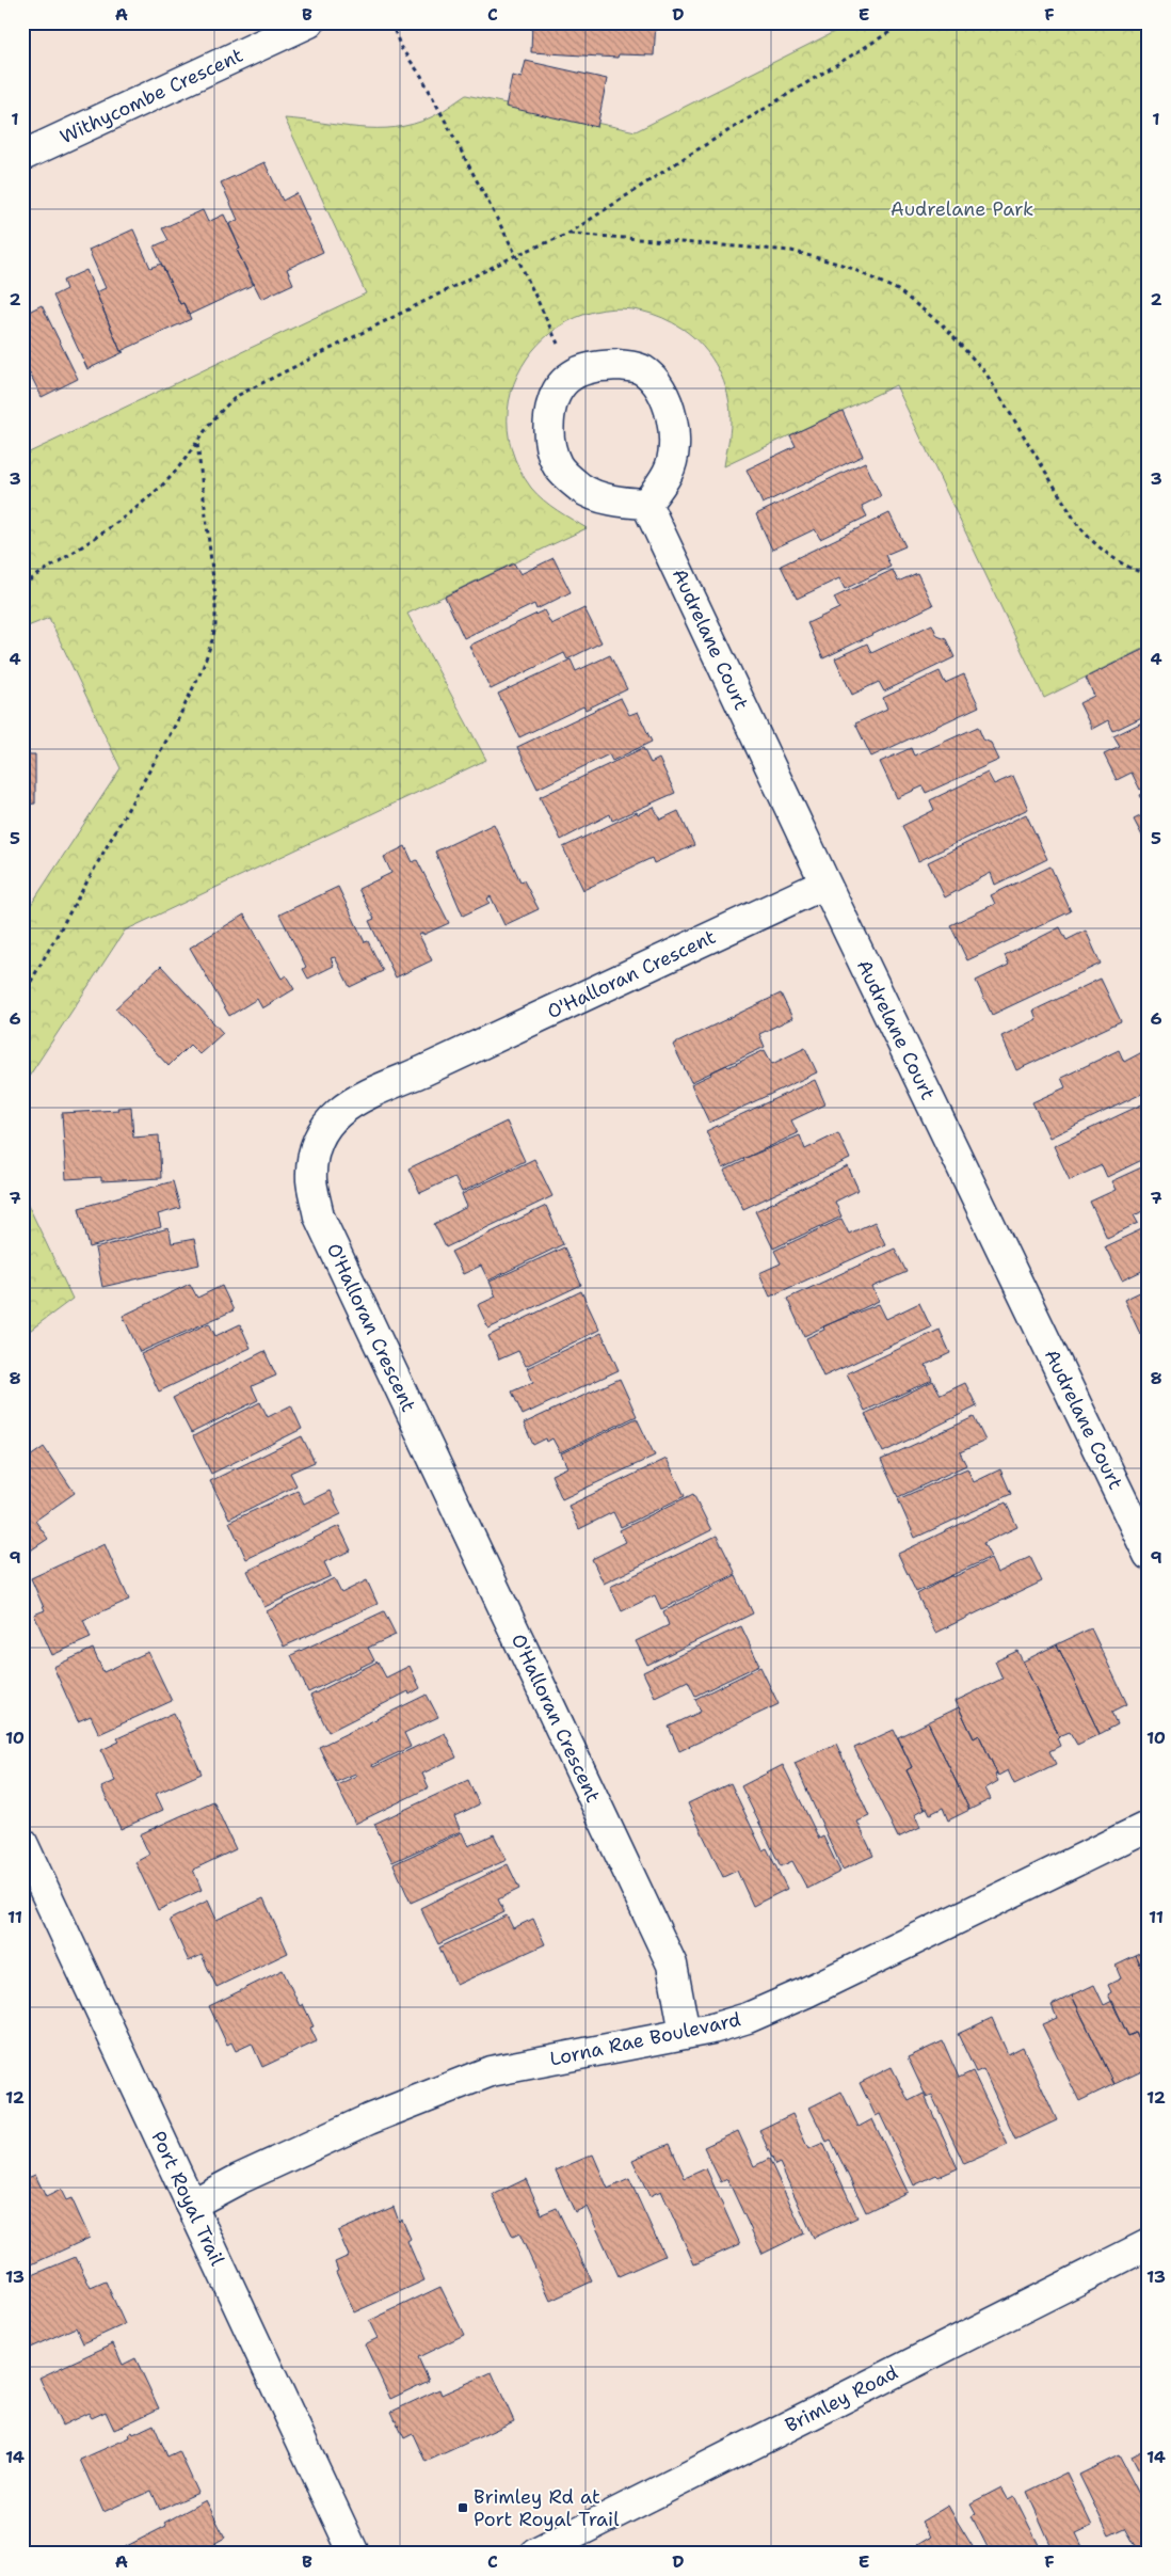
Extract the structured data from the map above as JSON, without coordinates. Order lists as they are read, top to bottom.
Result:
{
  "streets": {
    "street": [
      "Withycombe Crescent",
      "Audrelane Court",
      "O'Halloran Crescent",
      "Lorna Rae Boulevard",
      "Port Royal Trail",
      "Brimley Road"
    ]
  },
  "crossings": [
    ["Audrelane Court", "O'Halloran Crescent"],
    ["O'Halloran Crescent", "Lorna Rae Boulevard"],
    ["Lorna Rae Boulevard", "Port Royal Trail"]
  ],
  "parks": ["Audrelane Park"],
  "places": {
    "transit": ["Brimley Rd at Port Royal Trail"]
  },
  "grid": {
    "columns": [
      "A",
      "B",
      "C",
      "D",
      "E",
      "F"
    ],
    "rows": [
      "1",
      "2",
      "3",
      "4",
      "5",
      "6",
      "7",
      "8",
      "9",
      "10",
      "11",
      "12",
      "13",
      "14"
    ]
  }
}
